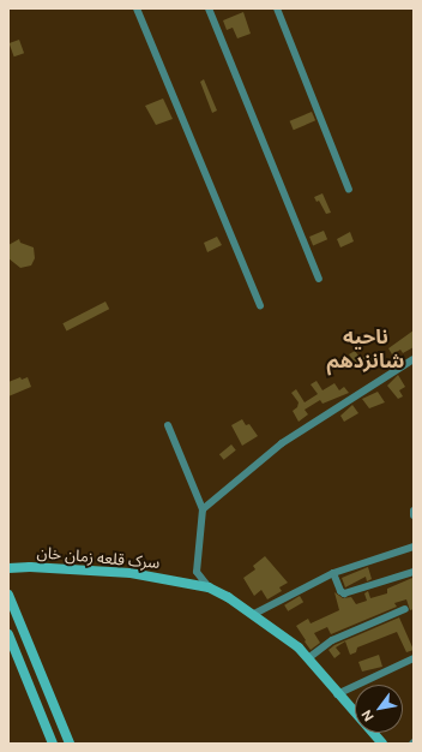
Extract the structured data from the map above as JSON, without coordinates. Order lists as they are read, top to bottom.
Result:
{
  "streets": {
    "street": ["سرک قلعه زمان خان"]
  },
  "districts": ["ناحیه شانزدهم"],
  "north": "bottom left"
}
